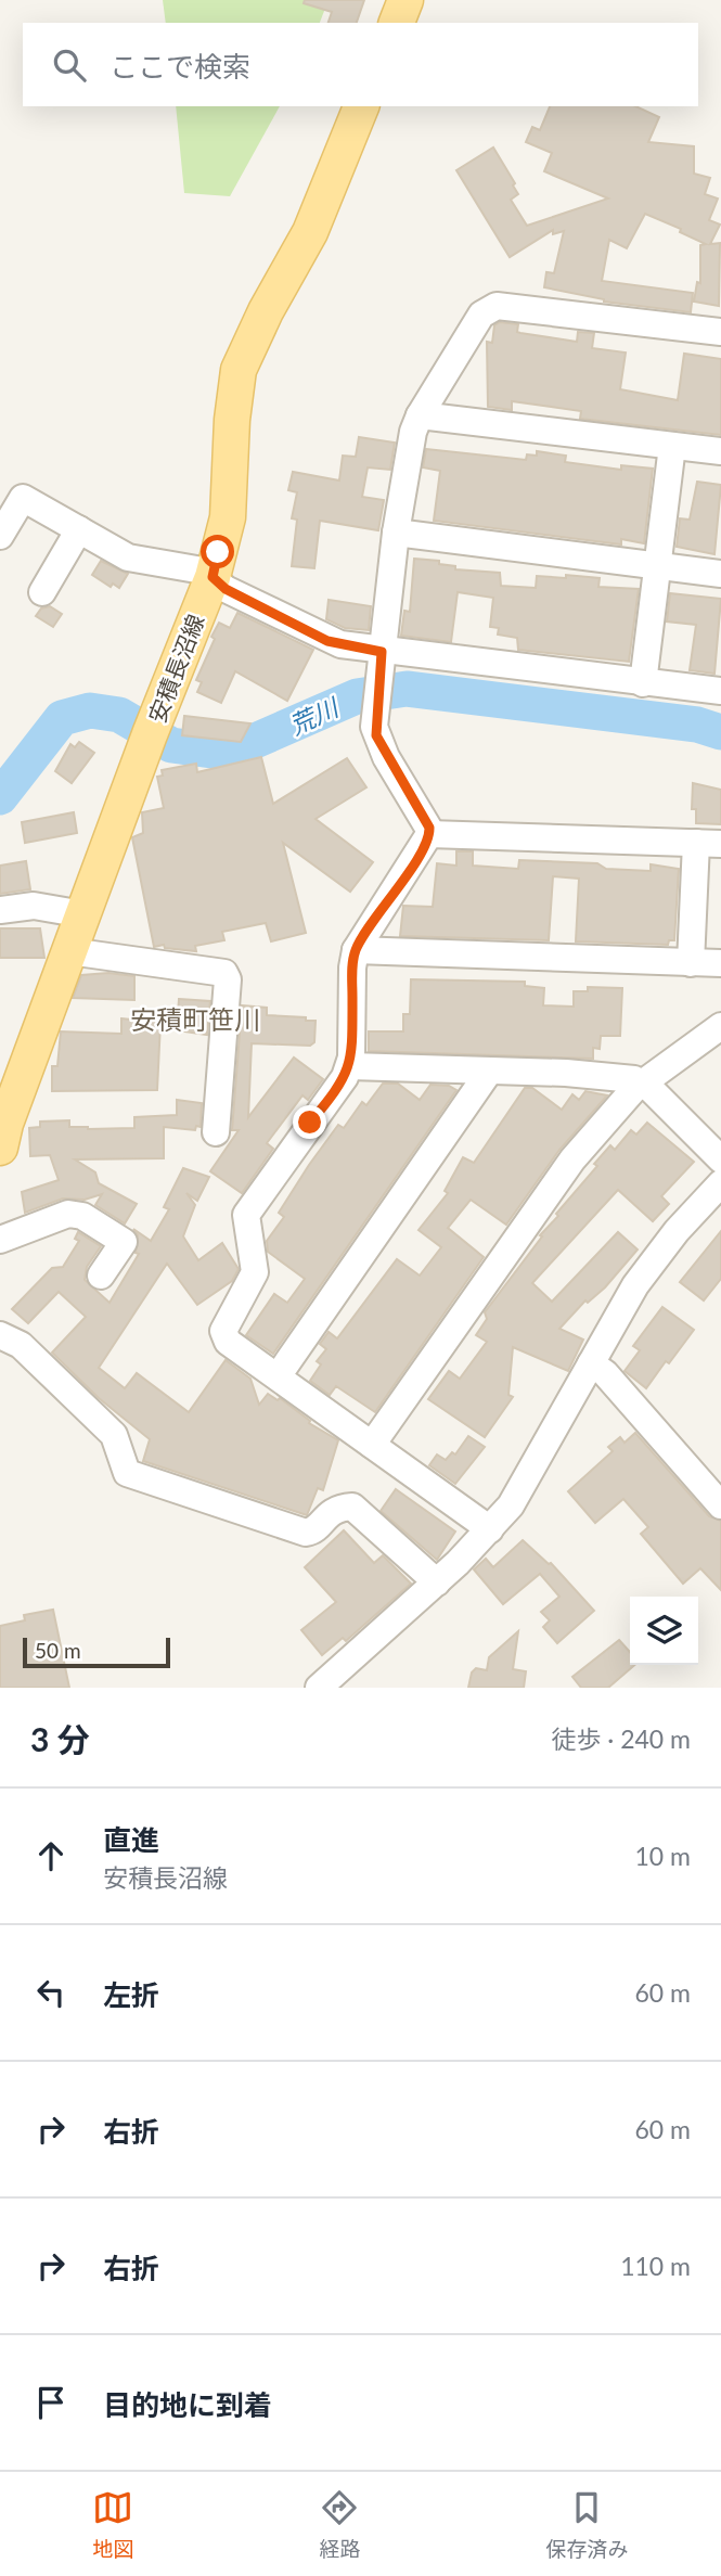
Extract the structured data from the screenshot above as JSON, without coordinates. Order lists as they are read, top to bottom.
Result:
{
  "streets": {
    "main road": ["安積長沼線"]
  },
  "districts": ["安積町笹川"],
  "water": ["荒川"],
  "scale_bar": "50 m",
  "page": {
    "search": "ここで検索",
    "scale": "50 m",
    "heading": ["3 分", "徒歩 · 240 m"],
    "list": [
      ["直進", "安積長沼線", "10 m"],
      ["左折", "60 m"],
      ["右折", "60 m"],
      ["右折", "110 m"],
      "目的地に到着"
    ],
    "nav": ["地図", "経路", "保存済み"]
  }
}
